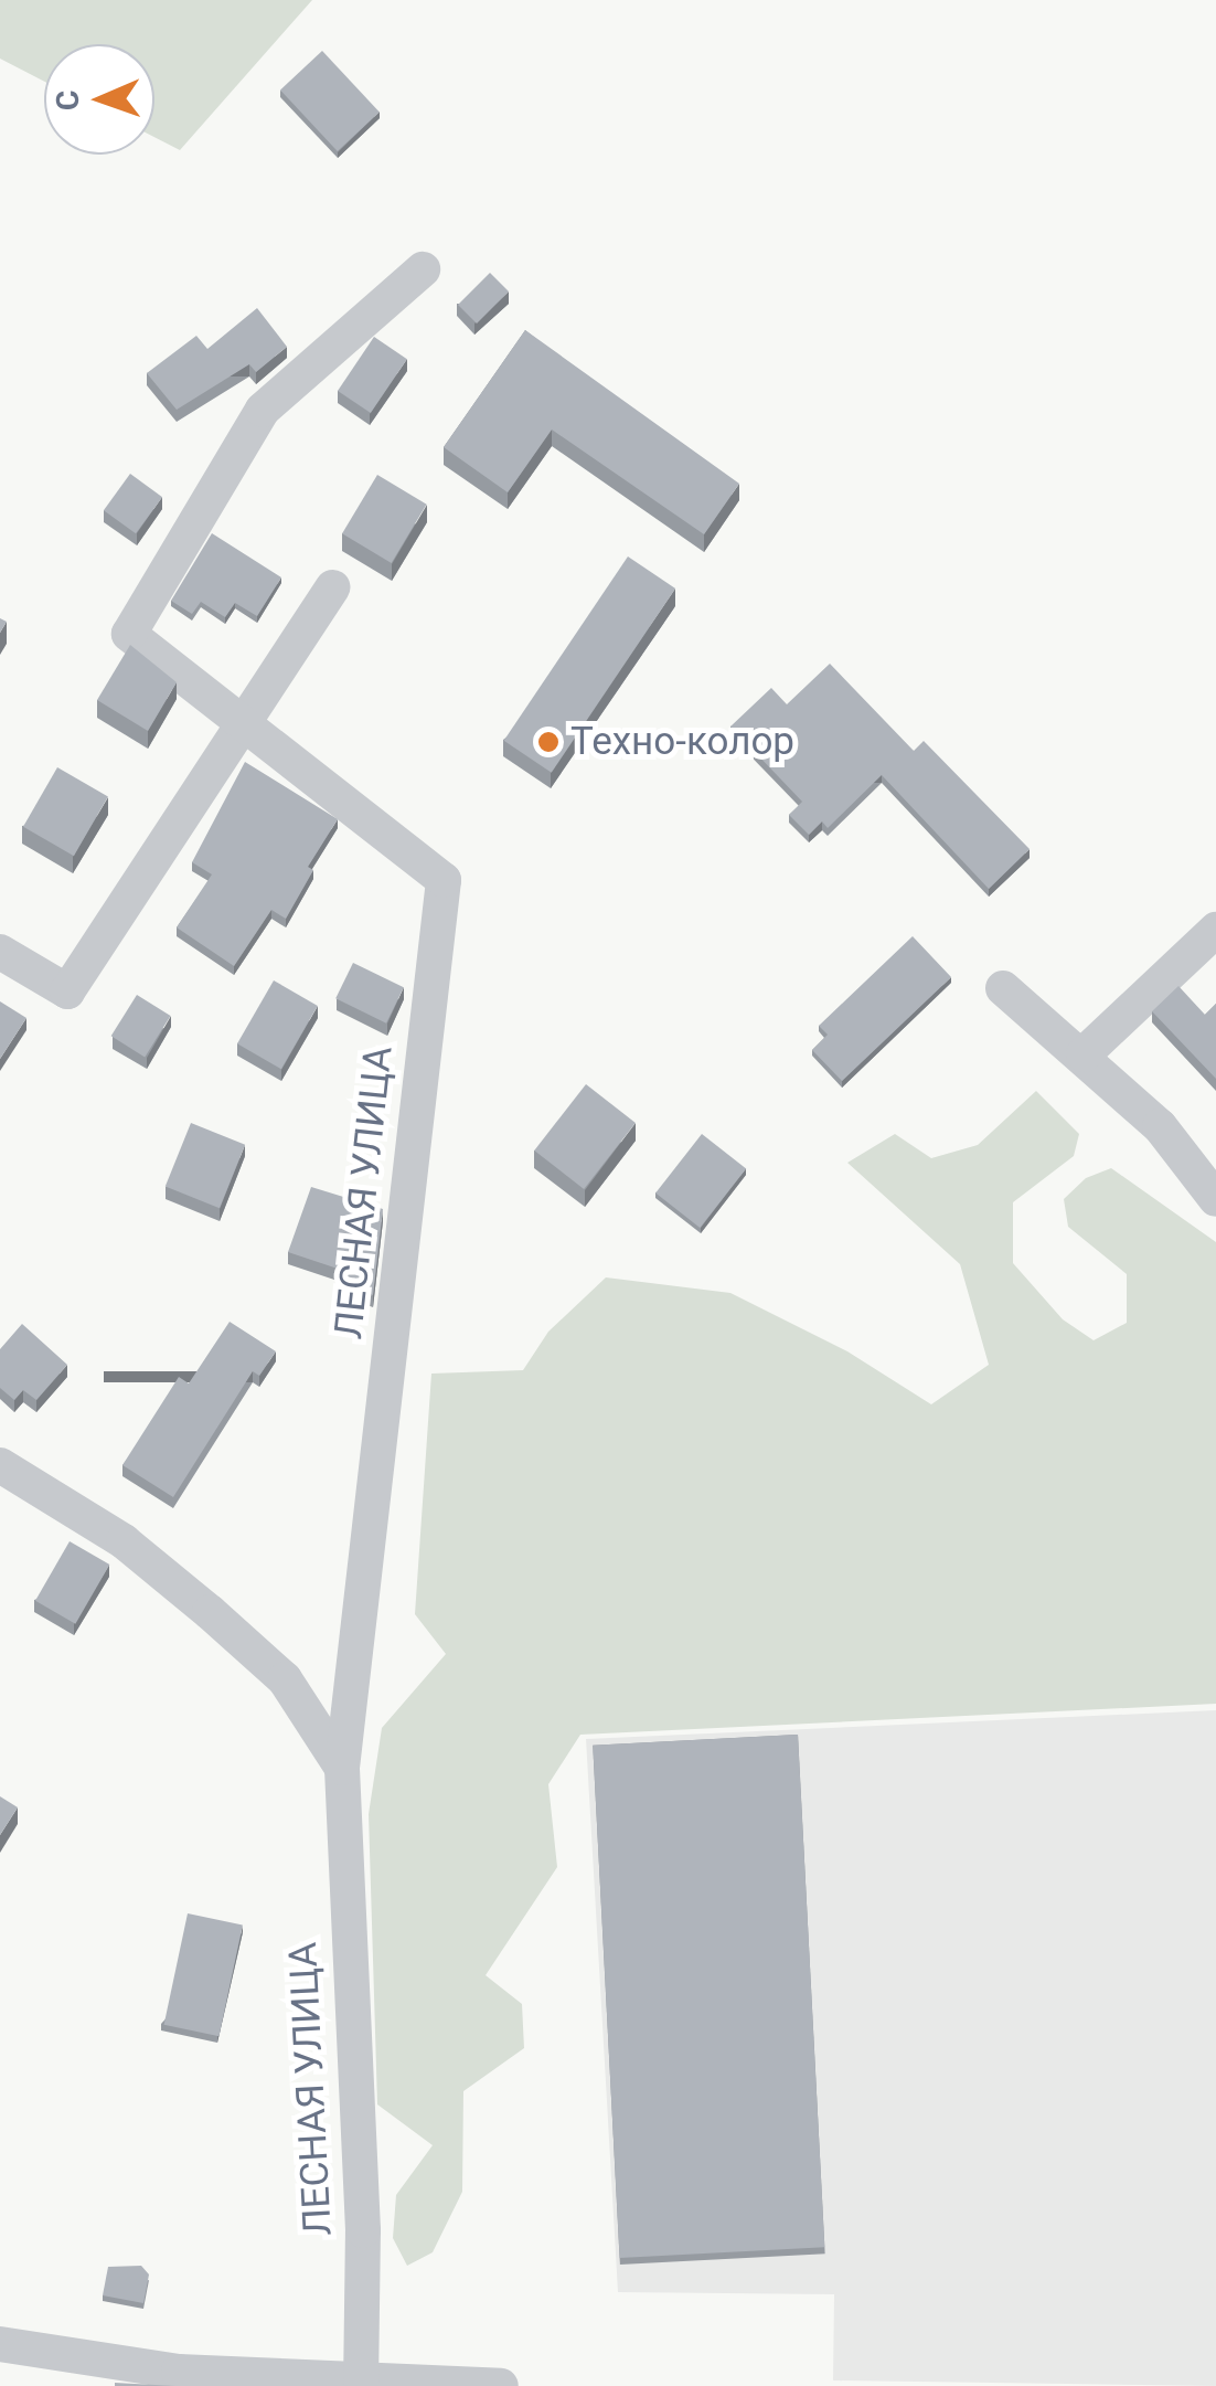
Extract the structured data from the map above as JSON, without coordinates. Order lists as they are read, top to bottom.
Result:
{
  "streets": {
    "street": ["ЛЕСНАЯ УЛИЦА"]
  },
  "places": ["Техно-колор"],
  "north": "left"
}
